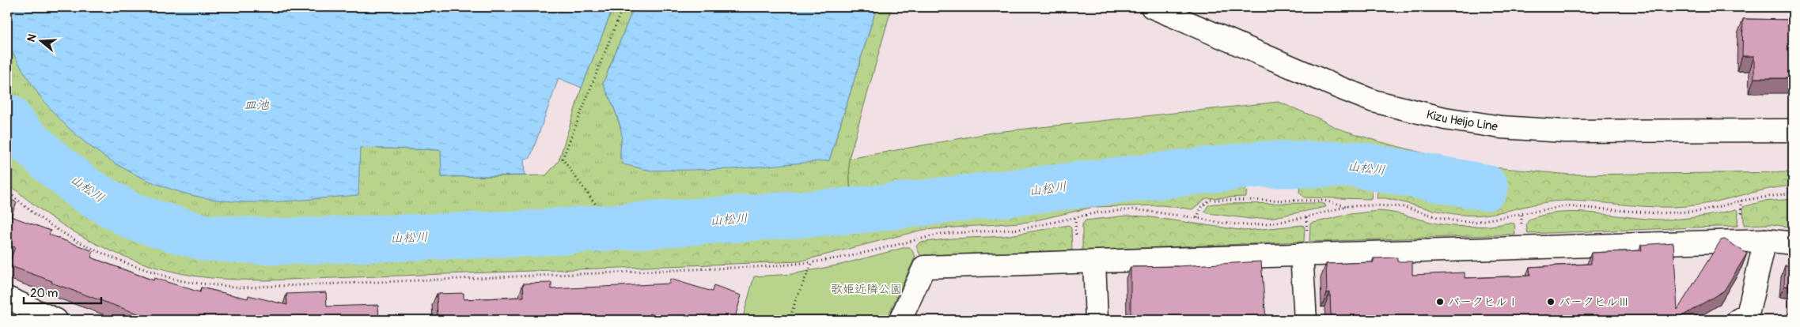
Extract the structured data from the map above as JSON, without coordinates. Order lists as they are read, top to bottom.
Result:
{
  "streets": {
    "street": ["Kizu Heijo Line"]
  },
  "water": ["皿池", "山松川"],
  "parks": ["歌姫近隣公園"],
  "places": ["パークヒルⅠ", "パークヒルⅢ"],
  "scale_bar": "20 m",
  "north": "left"
}
